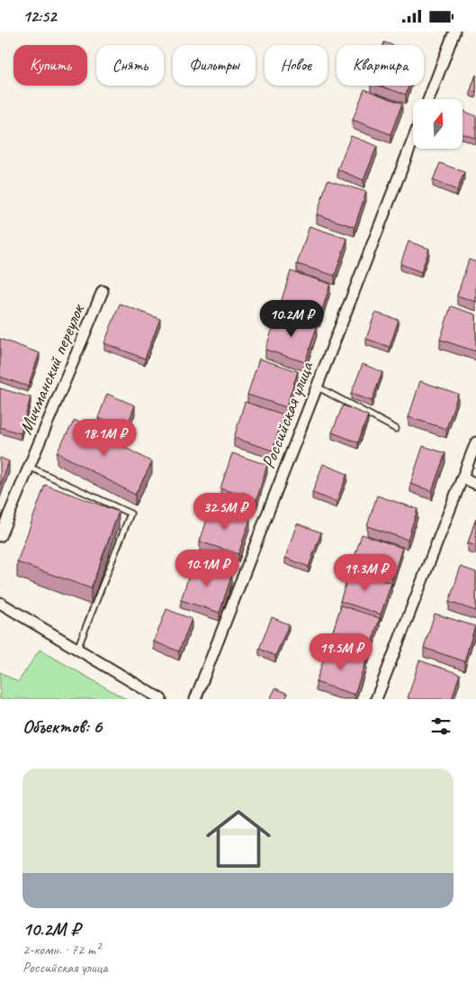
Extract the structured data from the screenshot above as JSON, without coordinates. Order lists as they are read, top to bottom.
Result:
{
  "streets": {
    "street": ["Мичманский переулок", "Российская улица"]
  },
  "north": "top",
  "page": {
    "status": "12:52",
    "chip": [
      "Купить",
      "Снять",
      "Фильтры",
      "Новое",
      "Квартира"
    ],
    "price": [
      "10.2M ₽",
      "18.1M ₽",
      "32.5M ₽",
      "10.1M ₽",
      "19.3M ₽",
      "19.5M ₽"
    ],
    "heading": "Объектов: 6",
    "list": [
      {
        "name": "10.2M ₽",
        "note": "2-комн. · 72 m² · Российская улица"
      }
    ]
  }
}
